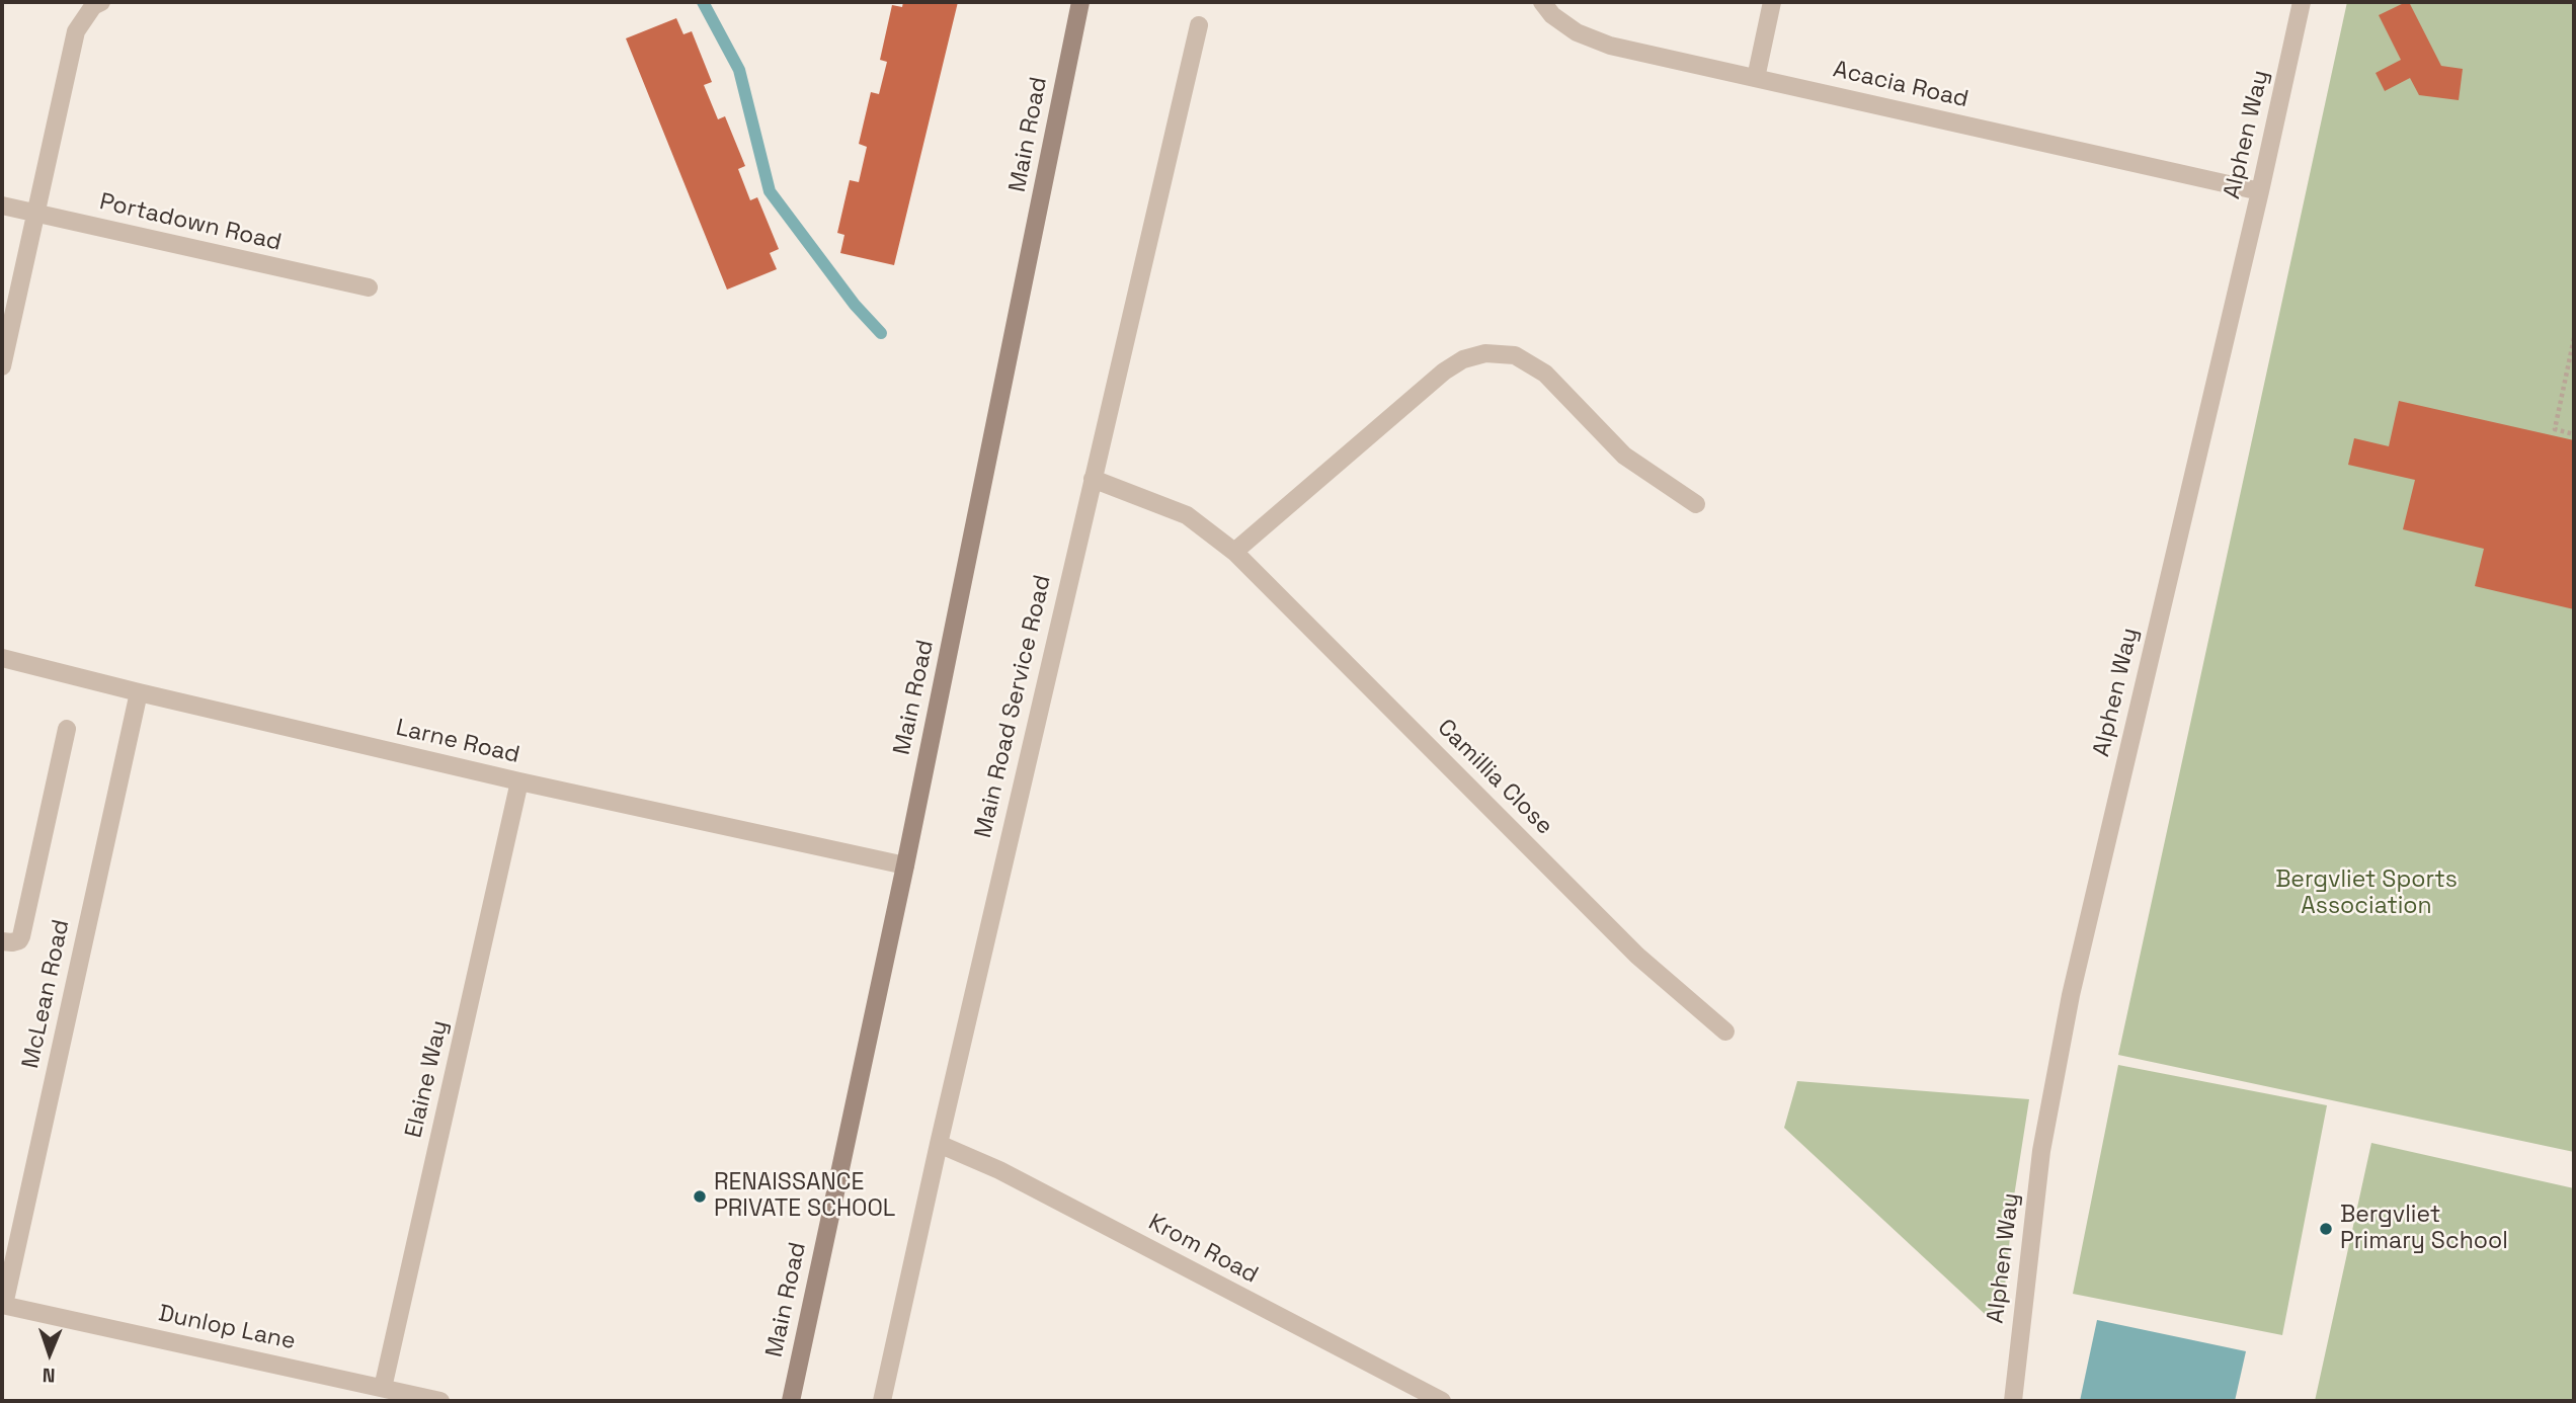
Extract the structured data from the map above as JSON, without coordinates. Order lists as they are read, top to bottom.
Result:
{
  "streets": {
    "main road": ["Main Road"],
    "street": [
      "Acacia Road",
      "Alphen Way",
      "Portadown Road",
      "Main Road Service Road",
      "Larne Road",
      "Camillia Close",
      "McLean Road",
      "Elaine Way",
      "Krom Road",
      "Dunlop Lane"
    ]
  },
  "crossings": [
    ["Acacia Road", "Alphen Way"],
    ["Main Road", "Larne Road"],
    ["Main Road Service Road", "Camillia Close"],
    ["Main Road Service Road", "Krom Road"],
    ["Larne Road", "McLean Road"],
    ["Larne Road", "Elaine Way"],
    ["McLean Road", "Dunlop Lane"],
    ["Elaine Way", "Dunlop Lane"]
  ],
  "parks": ["Bergvliet Sports Association"],
  "places": ["RENAISSANCE PRIVATE SCHOOL", "Bergvliet Primary School"],
  "north": "bottom"
}
